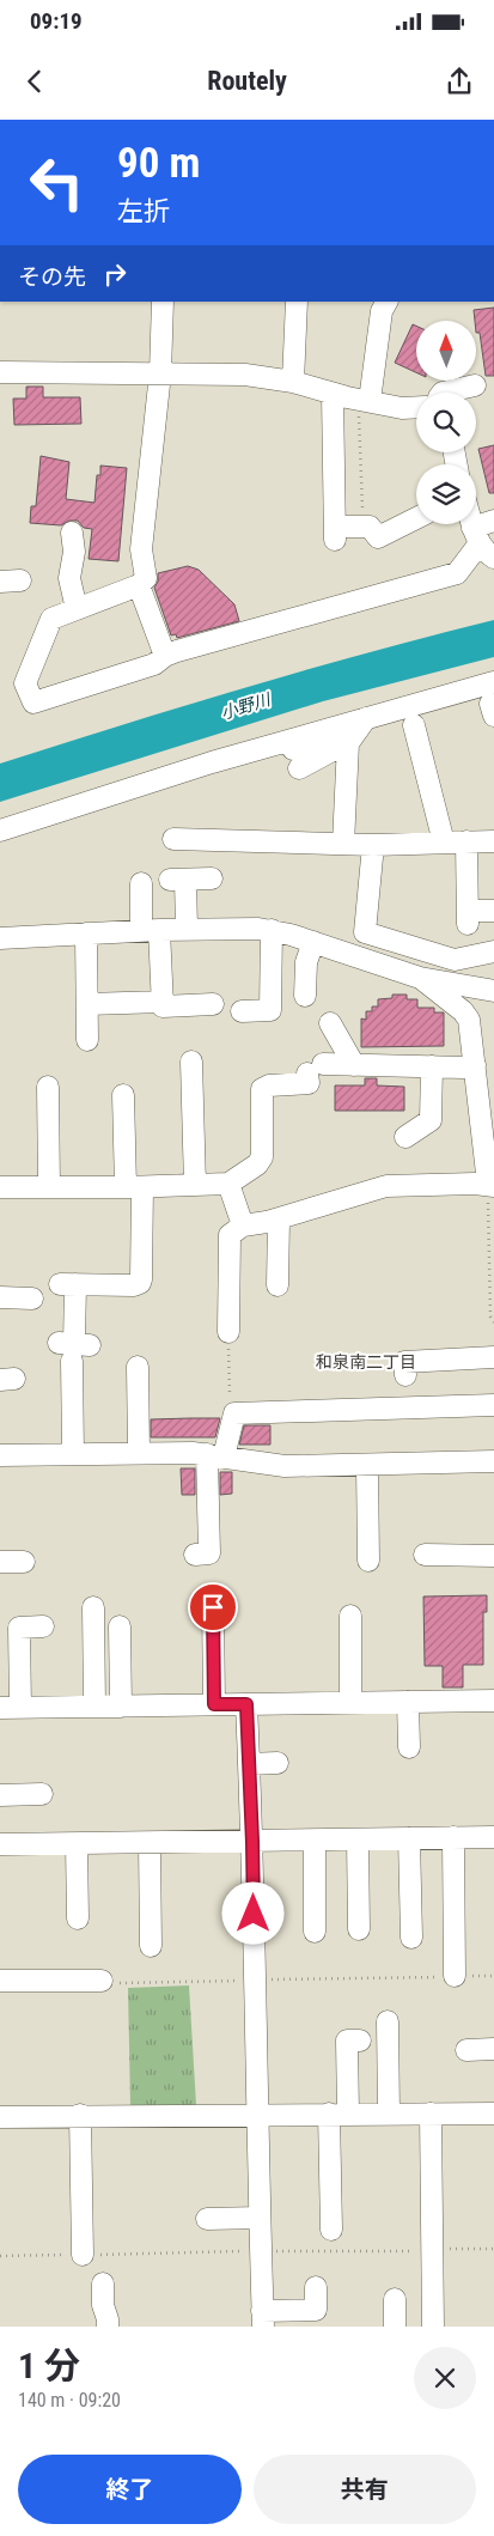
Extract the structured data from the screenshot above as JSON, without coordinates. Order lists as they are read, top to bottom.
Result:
{
  "districts": ["和泉南二丁目"],
  "water": ["小野川"],
  "north": "top",
  "page": {
    "status": "09:19",
    "header": "Routely",
    "turn": ["90 m", "左折"],
    "then": "その先",
    "heading": ["1 分", "140 m · 09:20"],
    "buttons": ["終了", "共有"]
  }
}
